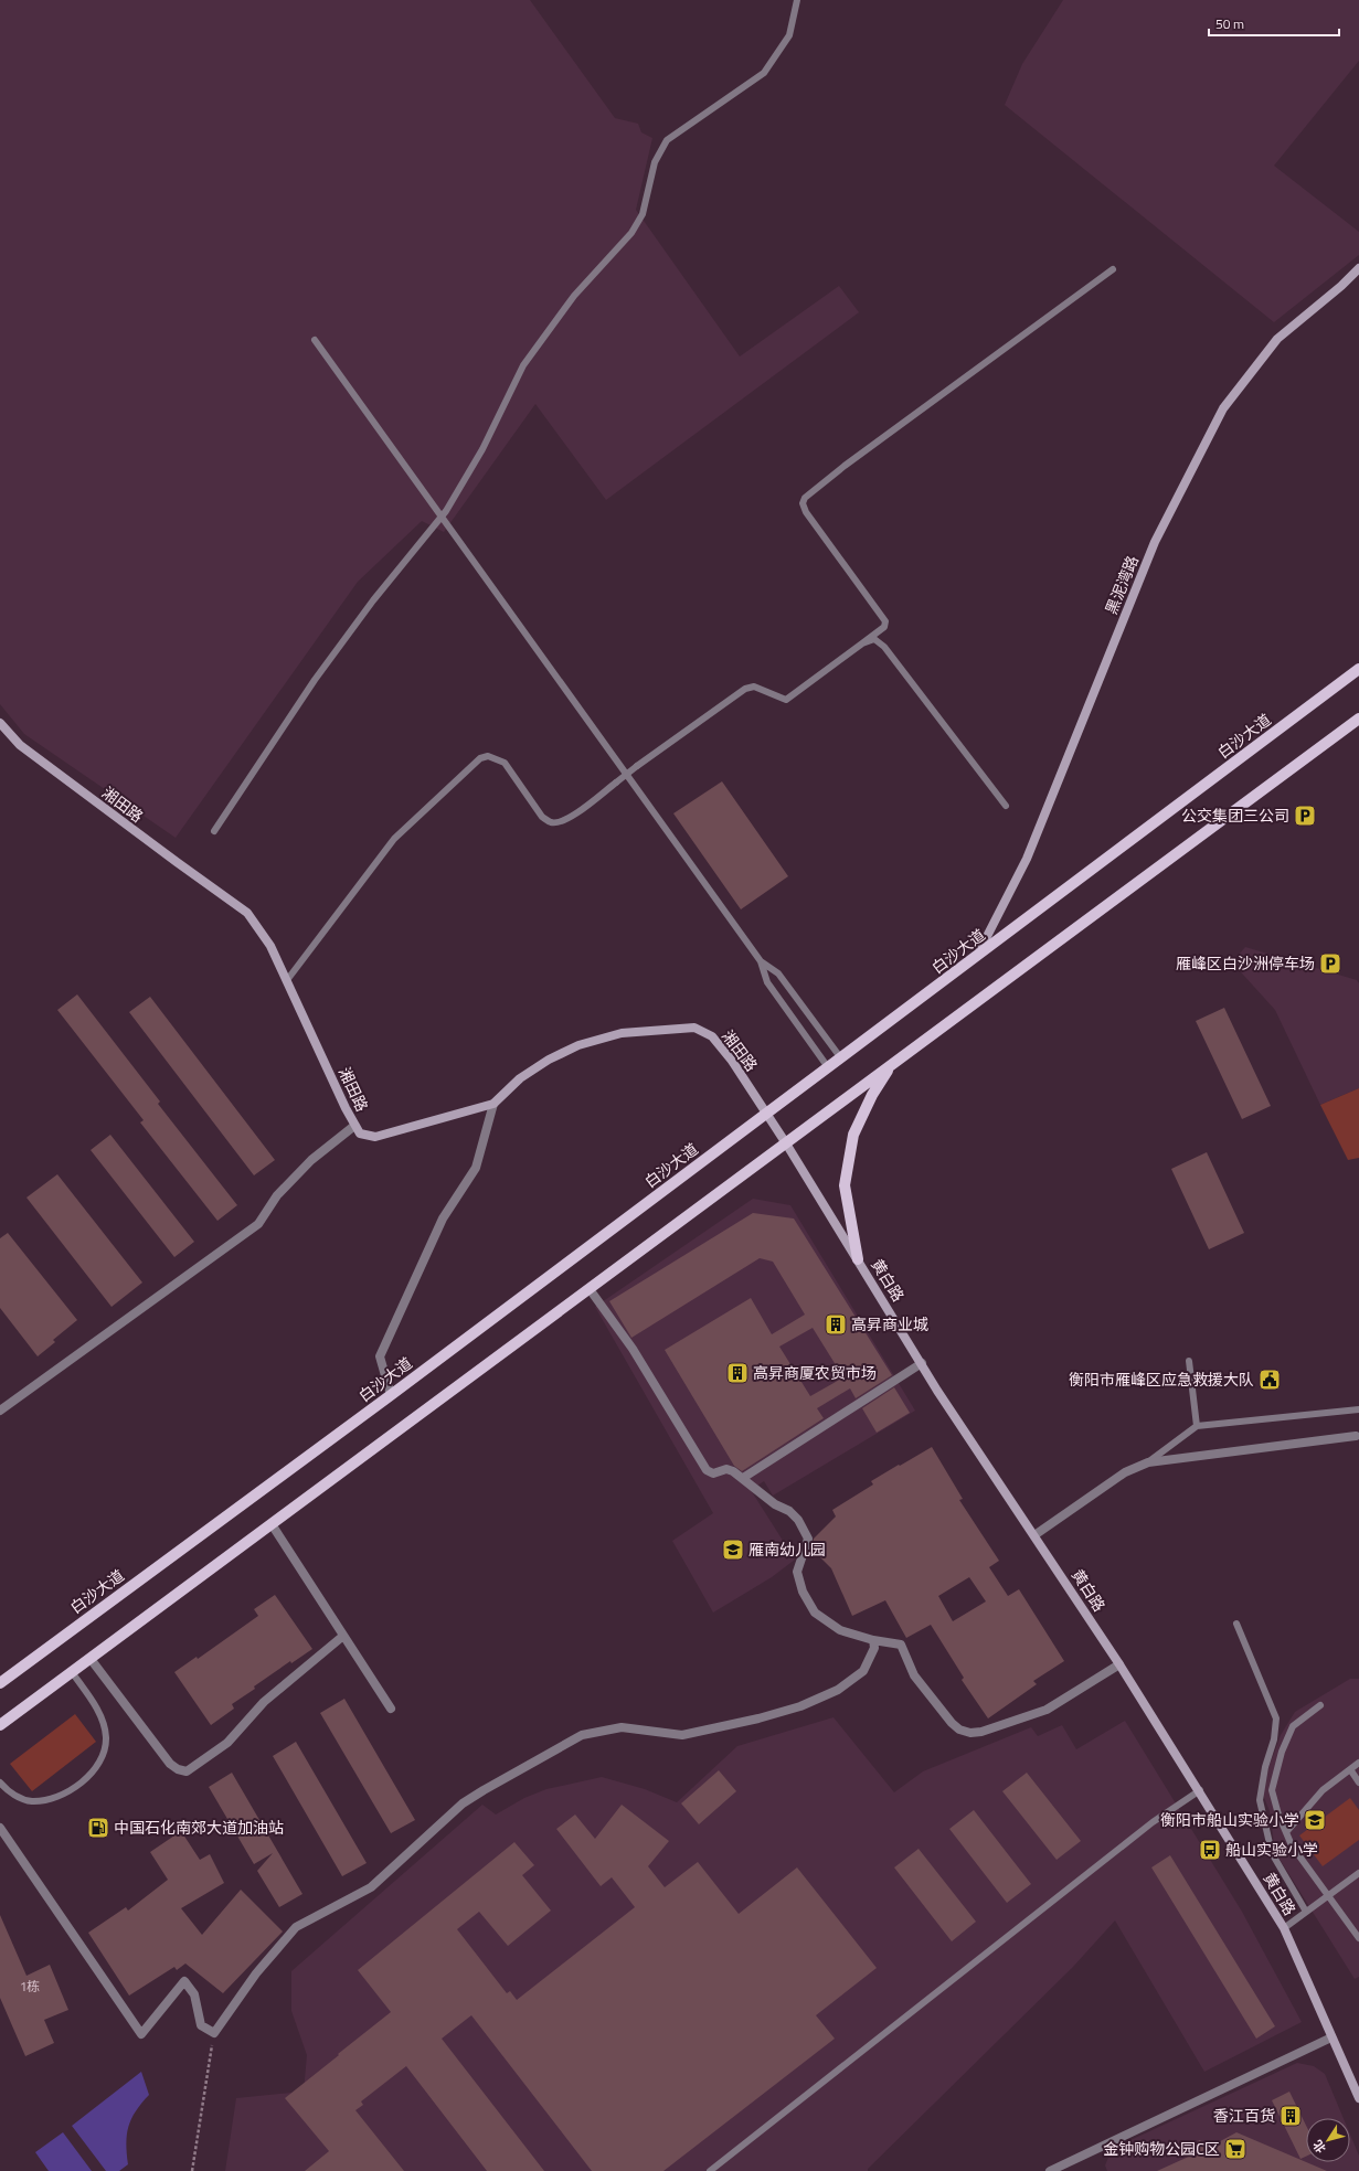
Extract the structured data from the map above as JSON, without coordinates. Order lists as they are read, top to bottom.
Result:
{
  "streets": {
    "main road": ["白沙大道"],
    "street": ["黑泥湾路", "湘田路", "黄白路"]
  },
  "crossings": [
    ["黑泥湾路", "白沙大道"],
    ["白沙大道", "湘田路"],
    ["白沙大道", "黄白路"],
    ["湘田路", "黄白路"]
  ],
  "places": {
    "parking": ["公交集团三公司", "雁峰区白沙洲停车场"],
    "building": ["高昇商业城", "高昇商厦农贸市场", "香江百货"],
    "public building": ["衡阳市雁峰区应急救援大队"],
    "school or university": ["雁南幼儿园", "衡阳市船山实验小学"],
    "fuel station": ["中国石化南郊大道加油站"],
    "bus stop": ["船山实验小学"],
    "supermarket": ["金钟购物公园C区"]
  },
  "house_numbers": ["1栋"],
  "scale_bar": "50 m",
  "north": "bottom left"
}
